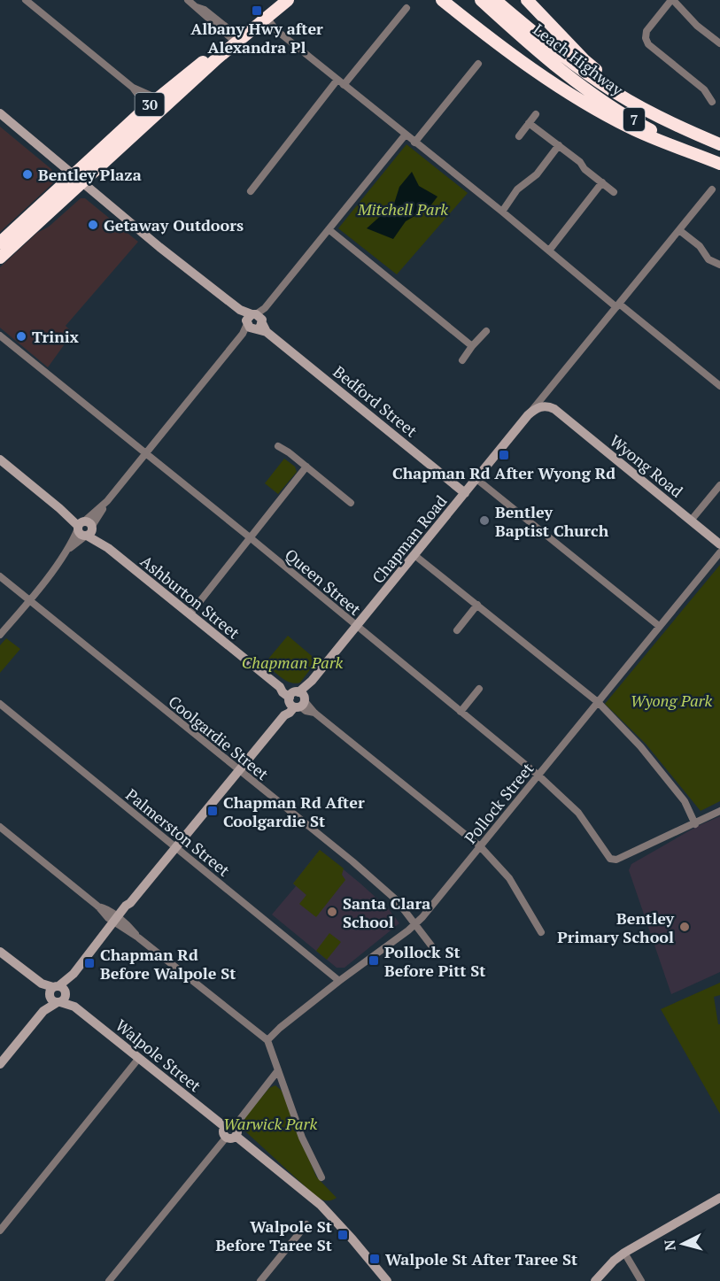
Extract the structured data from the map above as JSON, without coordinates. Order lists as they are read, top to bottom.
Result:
{
  "streets": {
    "highway": ["Leach Highway", "30", "7"],
    "street": [
      "Bedford Street",
      "Wyong Road",
      "Chapman Road",
      "Queen Street",
      "Ashburton Street",
      "Coolgardie Street",
      "Pollock Street",
      "Palmerston Street",
      "Walpole Street"
    ]
  },
  "crossings": [
    ["30", "Bedford Street"],
    ["Bedford Street", "Chapman Road"],
    ["Wyong Road", "Chapman Road"],
    ["Chapman Road", "Queen Street"],
    ["Chapman Road", "Ashburton Street"],
    ["Chapman Road", "Coolgardie Street"],
    ["Chapman Road", "Palmerston Street"],
    ["Chapman Road", "Walpole Street"],
    ["Queen Street", "Pollock Street"],
    ["Ashburton Street", "Pollock Street"],
    ["Coolgardie Street", "Pollock Street"],
    ["Pollock Street", "Palmerston Street"]
  ],
  "parks": [
    "Mitchell Park",
    "Chapman Park",
    "Wyong Park",
    "Warwick Park"
  ],
  "places": {
    "transit": [
      "Albany Hwy after Alexandra Pl",
      "Chapman Rd After Wyong Rd",
      "Chapman Rd After Coolgardie St",
      "Pollock St Before Pitt St",
      "Chapman Rd Before Walpole St",
      "Walpole St Before Taree St",
      "Walpole St After Taree St"
    ],
    "other": [
      "Bentley Plaza",
      "Getaway Outdoors",
      "Trinix",
      "Bentley Baptist Church",
      "Santa Clara School",
      "Bentley Primary School"
    ]
  },
  "north": "left"
}
